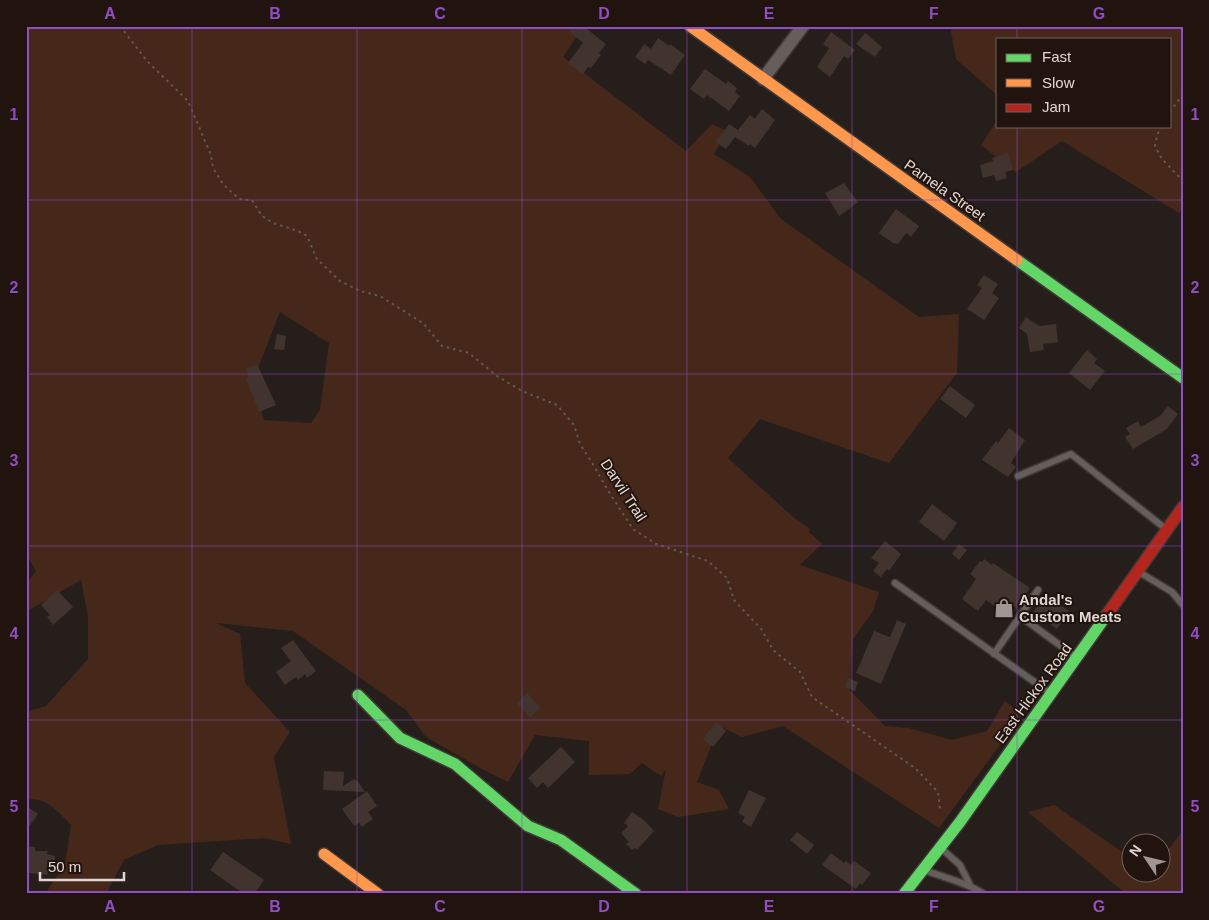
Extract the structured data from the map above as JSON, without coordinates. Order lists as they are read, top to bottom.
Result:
{
  "streets": {
    "street": ["Pamela Street", "East Hickox Road"],
    "path": ["Darvil Trail"]
  },
  "places": {
    "shop": ["Andal's Custom Meats"]
  },
  "legend": ["Fast", "Slow", "Jam"],
  "scale_bar": "50 m",
  "north": "top left",
  "grid": {
    "columns": [
      "A",
      "B",
      "C",
      "D",
      "E",
      "F",
      "G"
    ],
    "rows": [
      "1",
      "2",
      "3",
      "4",
      "5"
    ]
  }
}
